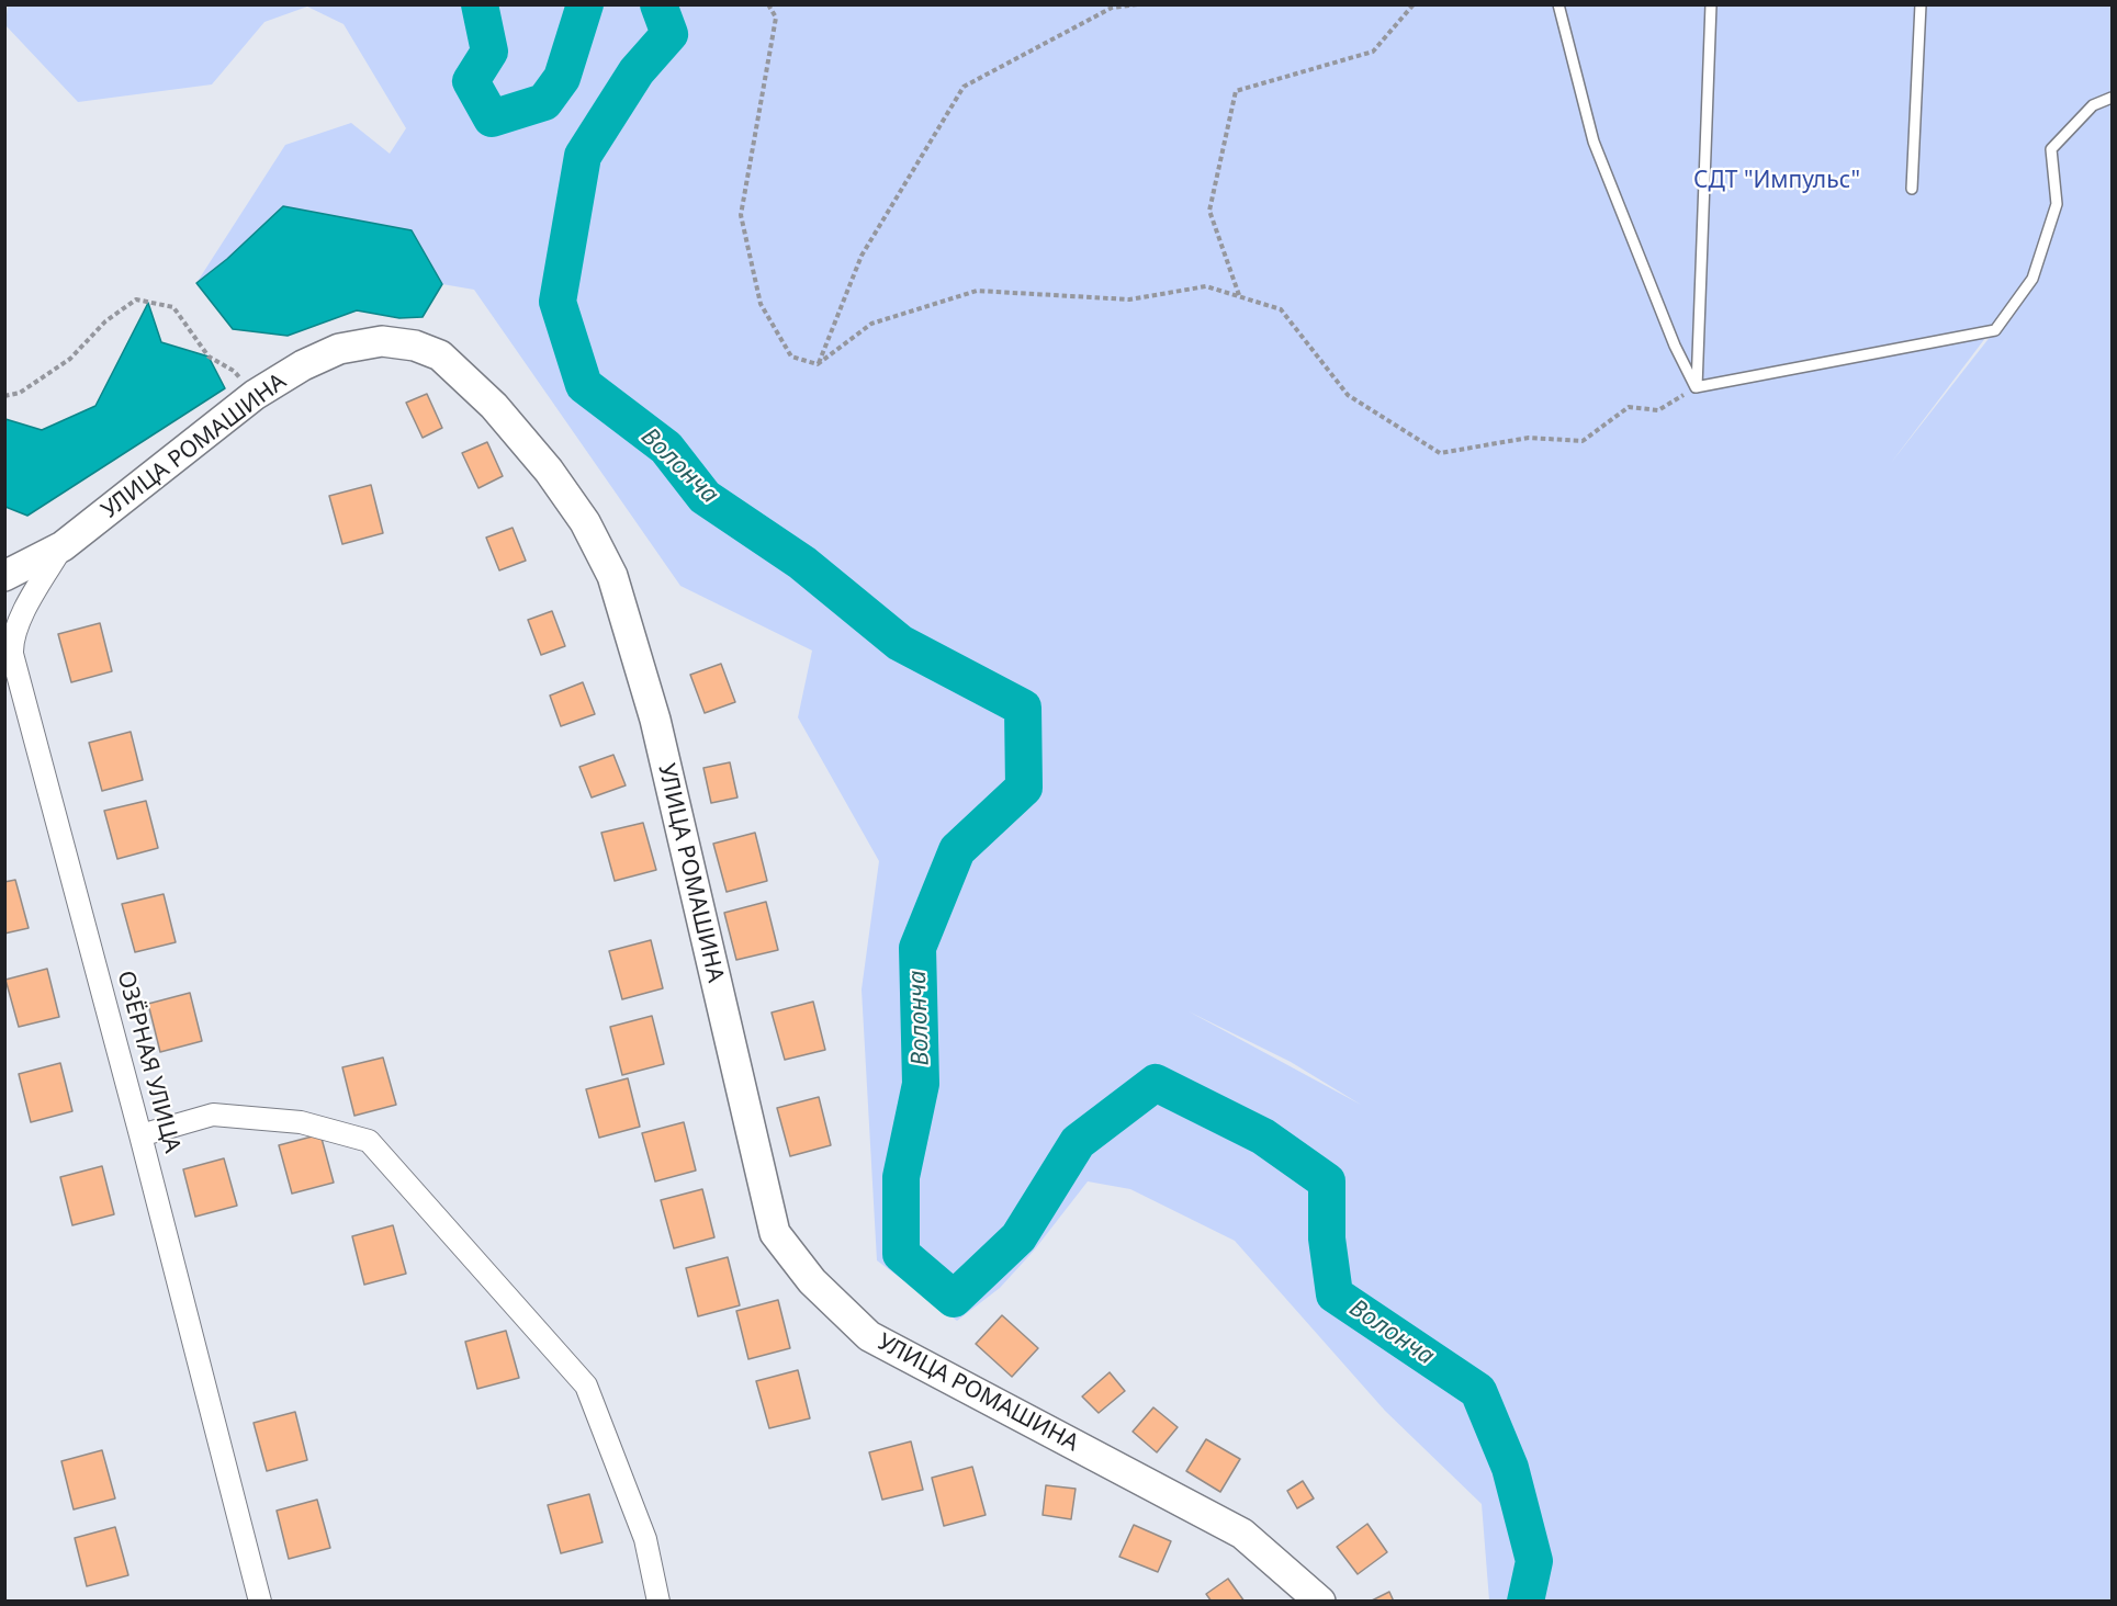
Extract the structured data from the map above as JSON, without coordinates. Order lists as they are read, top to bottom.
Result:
{
  "streets": {
    "street": ["УЛИЦА РОМАШИНА", "ОЗЁРНАЯ УЛИЦА"]
  },
  "crossings": [
    ["УЛИЦА РОМАШИНА", "ОЗЁРНАЯ УЛИЦА"]
  ],
  "water": ["Волонча"],
  "parks": ["СДТ \"Импульс\""]
}
